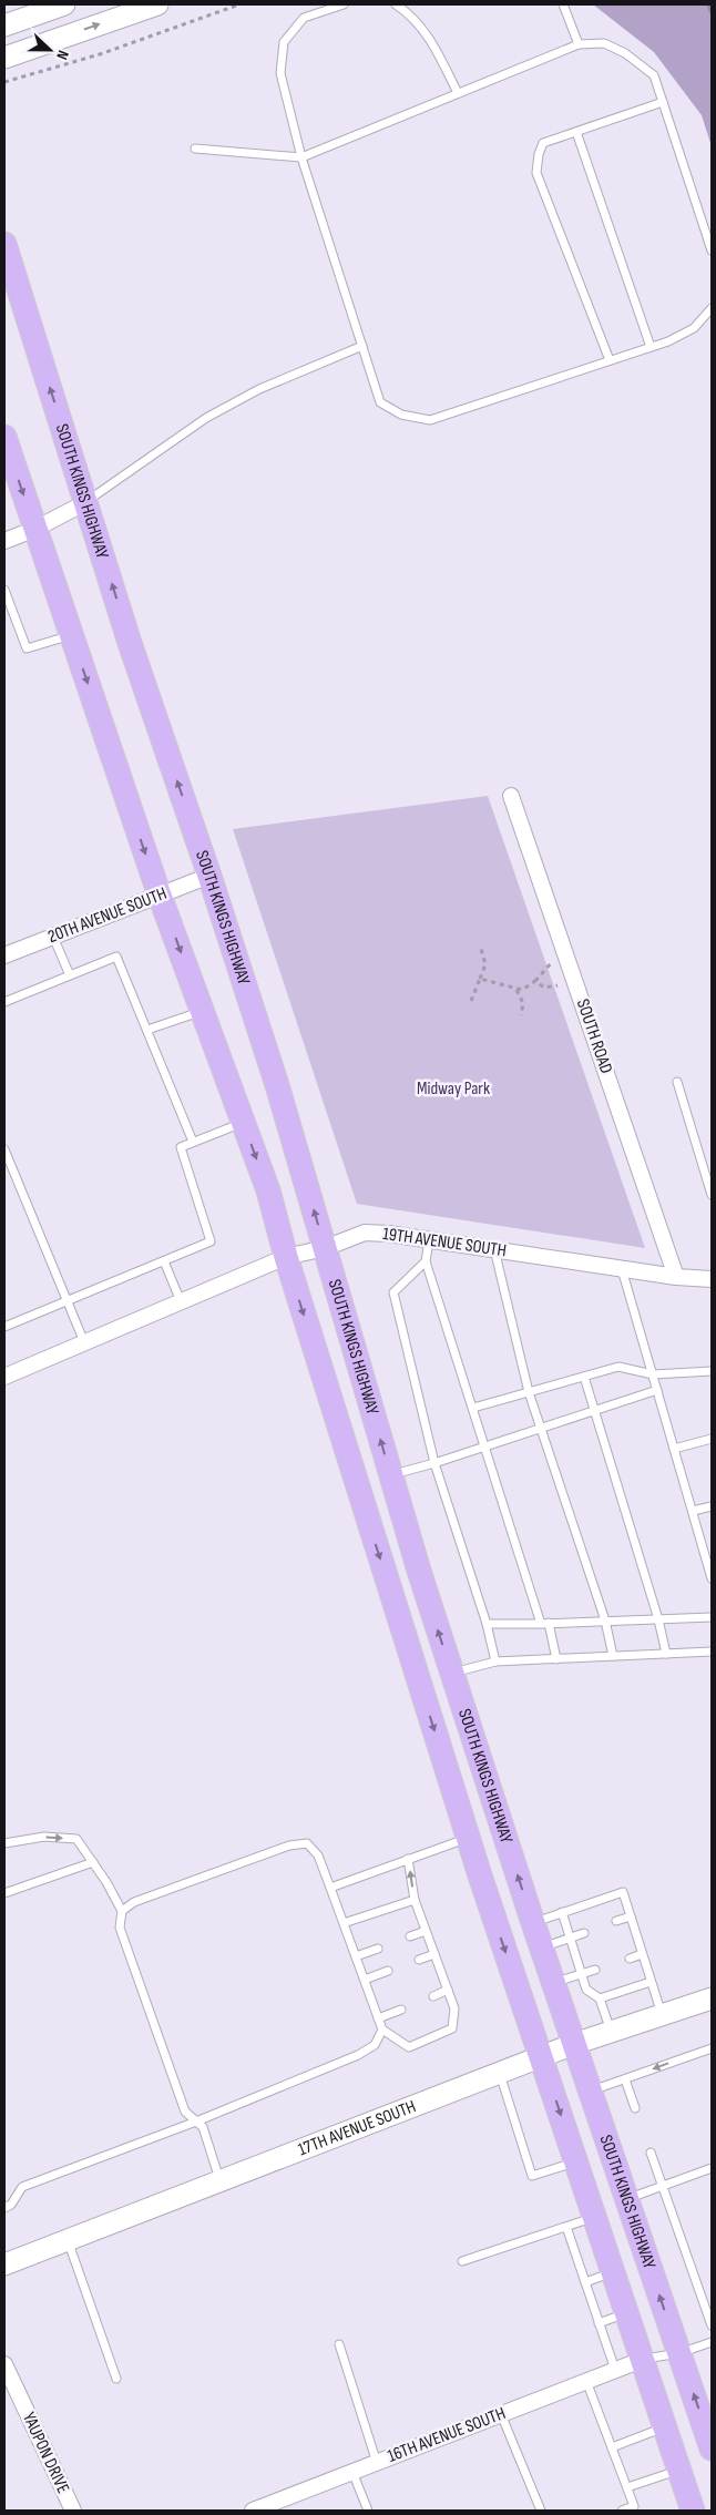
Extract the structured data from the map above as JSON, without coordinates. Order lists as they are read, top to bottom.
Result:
{
  "streets": {
    "main road": ["SOUTH KINGS HIGHWAY"],
    "street": [
      "20TH AVENUE SOUTH",
      "SOUTH ROAD",
      "19TH AVENUE SOUTH",
      "17TH AVENUE SOUTH",
      "16TH AVENUE SOUTH",
      "YAUPON DRIVE"
    ]
  },
  "crossings": [
    ["SOUTH KINGS HIGHWAY", "20TH AVENUE SOUTH"],
    ["SOUTH KINGS HIGHWAY", "19TH AVENUE SOUTH"],
    ["SOUTH KINGS HIGHWAY", "17TH AVENUE SOUTH"],
    ["SOUTH KINGS HIGHWAY", "16TH AVENUE SOUTH"],
    ["SOUTH ROAD", "19TH AVENUE SOUTH"]
  ],
  "parks": ["Midway Park"],
  "north": "right"
}
